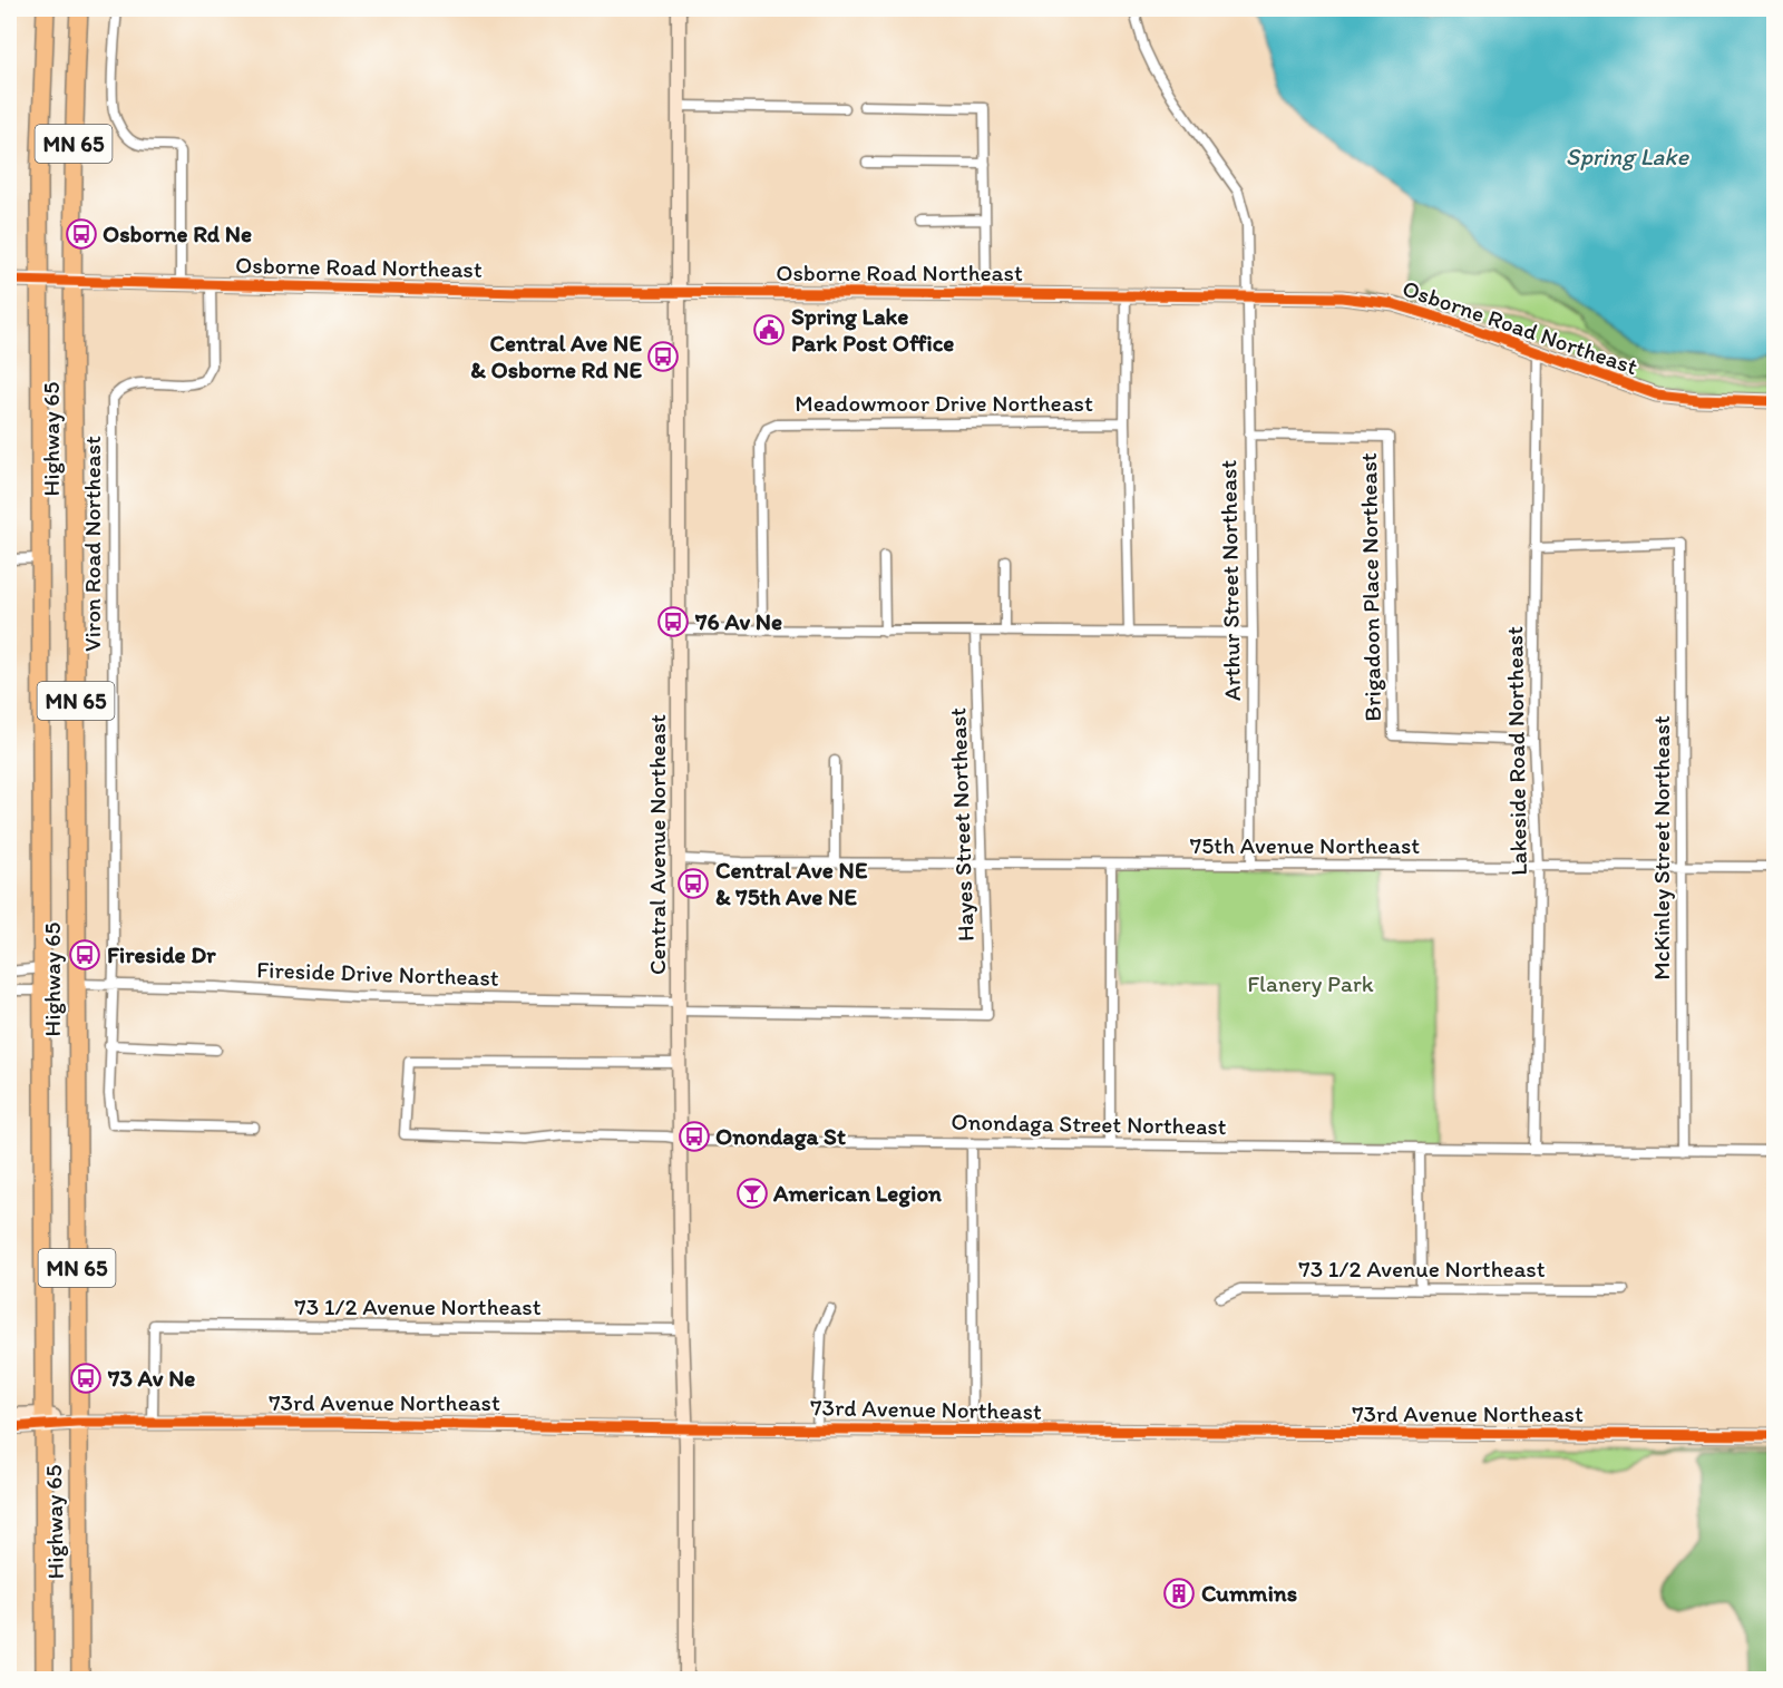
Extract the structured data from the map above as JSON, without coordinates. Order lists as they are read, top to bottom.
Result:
{
  "streets": {
    "highway": ["MN 65", "Highway 65"],
    "street": [
      "Osborne Road Northeast",
      "Meadowmoor Drive Northeast",
      "Viron Road Northeast",
      "Arthur Street Northeast",
      "Brigadoon Place Northeast",
      "Lakeside Road Northeast",
      "Hayes Street Northeast",
      "Central Avenue Northeast",
      "75th Avenue Northeast",
      "McKinley Street Northeast",
      "Fireside Drive Northeast",
      "Onondaga Street Northeast",
      "73 1/2 Avenue Northeast",
      "73rd Avenue Northeast"
    ]
  },
  "crossings": [
    ["MN 65", "Osborne Road Northeast"],
    ["MN 65", "Highway 65"],
    ["Osborne Road Northeast", "Highway 65"],
    ["Osborne Road Northeast", "Viron Road Northeast"],
    ["Osborne Road Northeast", "Arthur Street Northeast"],
    ["Osborne Road Northeast", "Lakeside Road Northeast"],
    ["Osborne Road Northeast", "Central Avenue Northeast"],
    ["Highway 65", "Fireside Drive Northeast"],
    ["Highway 65", "73rd Avenue Northeast"],
    ["Viron Road Northeast", "Fireside Drive Northeast"],
    ["Arthur Street Northeast", "Brigadoon Place Northeast"],
    ["Arthur Street Northeast", "75th Avenue Northeast"],
    ["Brigadoon Place Northeast", "Lakeside Road Northeast"],
    ["Lakeside Road Northeast", "75th Avenue Northeast"],
    ["Lakeside Road Northeast", "McKinley Street Northeast"],
    ["Lakeside Road Northeast", "Onondaga Street Northeast"],
    ["Hayes Street Northeast", "75th Avenue Northeast"],
    ["Hayes Street Northeast", "Fireside Drive Northeast"],
    ["Central Avenue Northeast", "75th Avenue Northeast"],
    ["Central Avenue Northeast", "Fireside Drive Northeast"],
    ["Central Avenue Northeast", "Onondaga Street Northeast"],
    ["Central Avenue Northeast", "73 1/2 Avenue Northeast"],
    ["Central Avenue Northeast", "73rd Avenue Northeast"],
    ["75th Avenue Northeast", "McKinley Street Northeast"],
    ["McKinley Street Northeast", "Onondaga Street Northeast"],
    ["73 1/2 Avenue Northeast", "73rd Avenue Northeast"]
  ],
  "water": ["Spring Lake"],
  "parks": ["Flanery Park"],
  "places": {
    "bus stop": [
      "Osborne Rd Ne",
      "Central Ave NE & Osborne Rd NE",
      "76 Av Ne",
      "Central Ave NE & 75th Ave NE",
      "Fireside Dr",
      "Onondaga St",
      "73 Av Ne"
    ],
    "public building": ["Spring Lake Park Post Office"],
    "bar": ["American Legion"],
    "building": ["Cummins"]
  }
}
